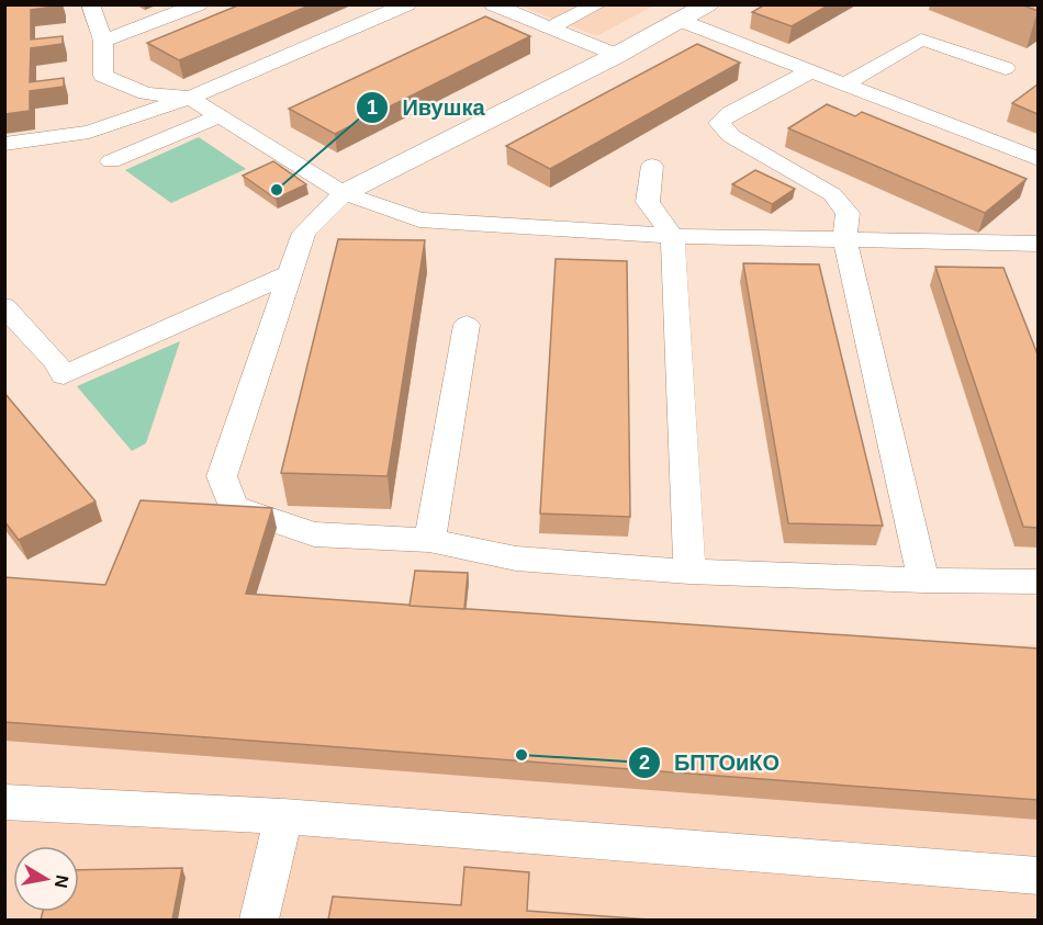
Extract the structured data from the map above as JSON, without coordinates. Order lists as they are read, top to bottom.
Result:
{
  "places": ["Ивушка", "БПТОиКО"],
  "north": "right"
}
